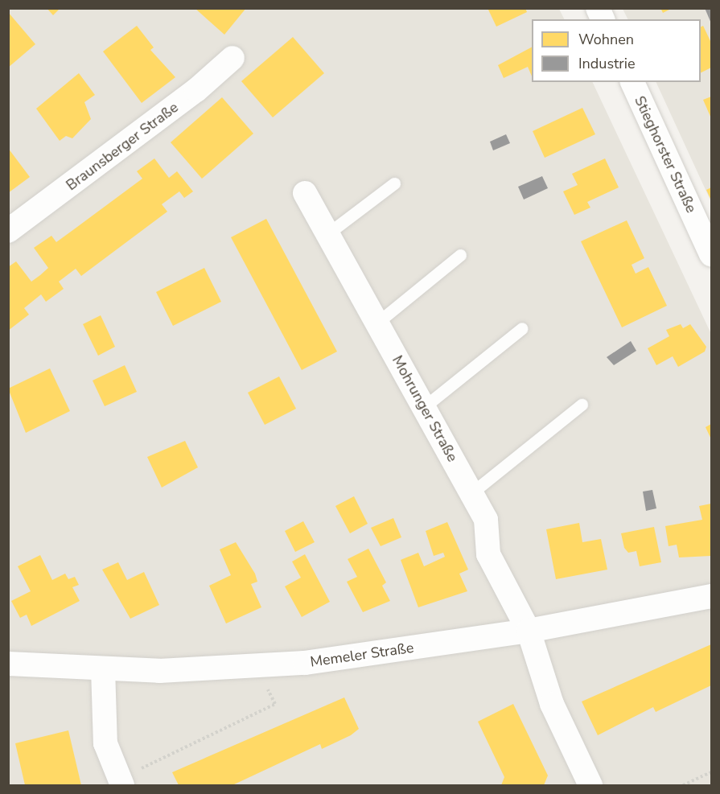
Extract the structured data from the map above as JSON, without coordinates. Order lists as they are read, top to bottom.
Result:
{
  "streets": {
    "street": [
      "Braunsberger Straße",
      "Stieghorster Straße",
      "Mohrunger Straße",
      "Memeler Straße"
    ]
  },
  "crossings": [
    ["Mohrunger Straße", "Memeler Straße"]
  ],
  "legend": ["Wohnen", "Industrie"]
}
